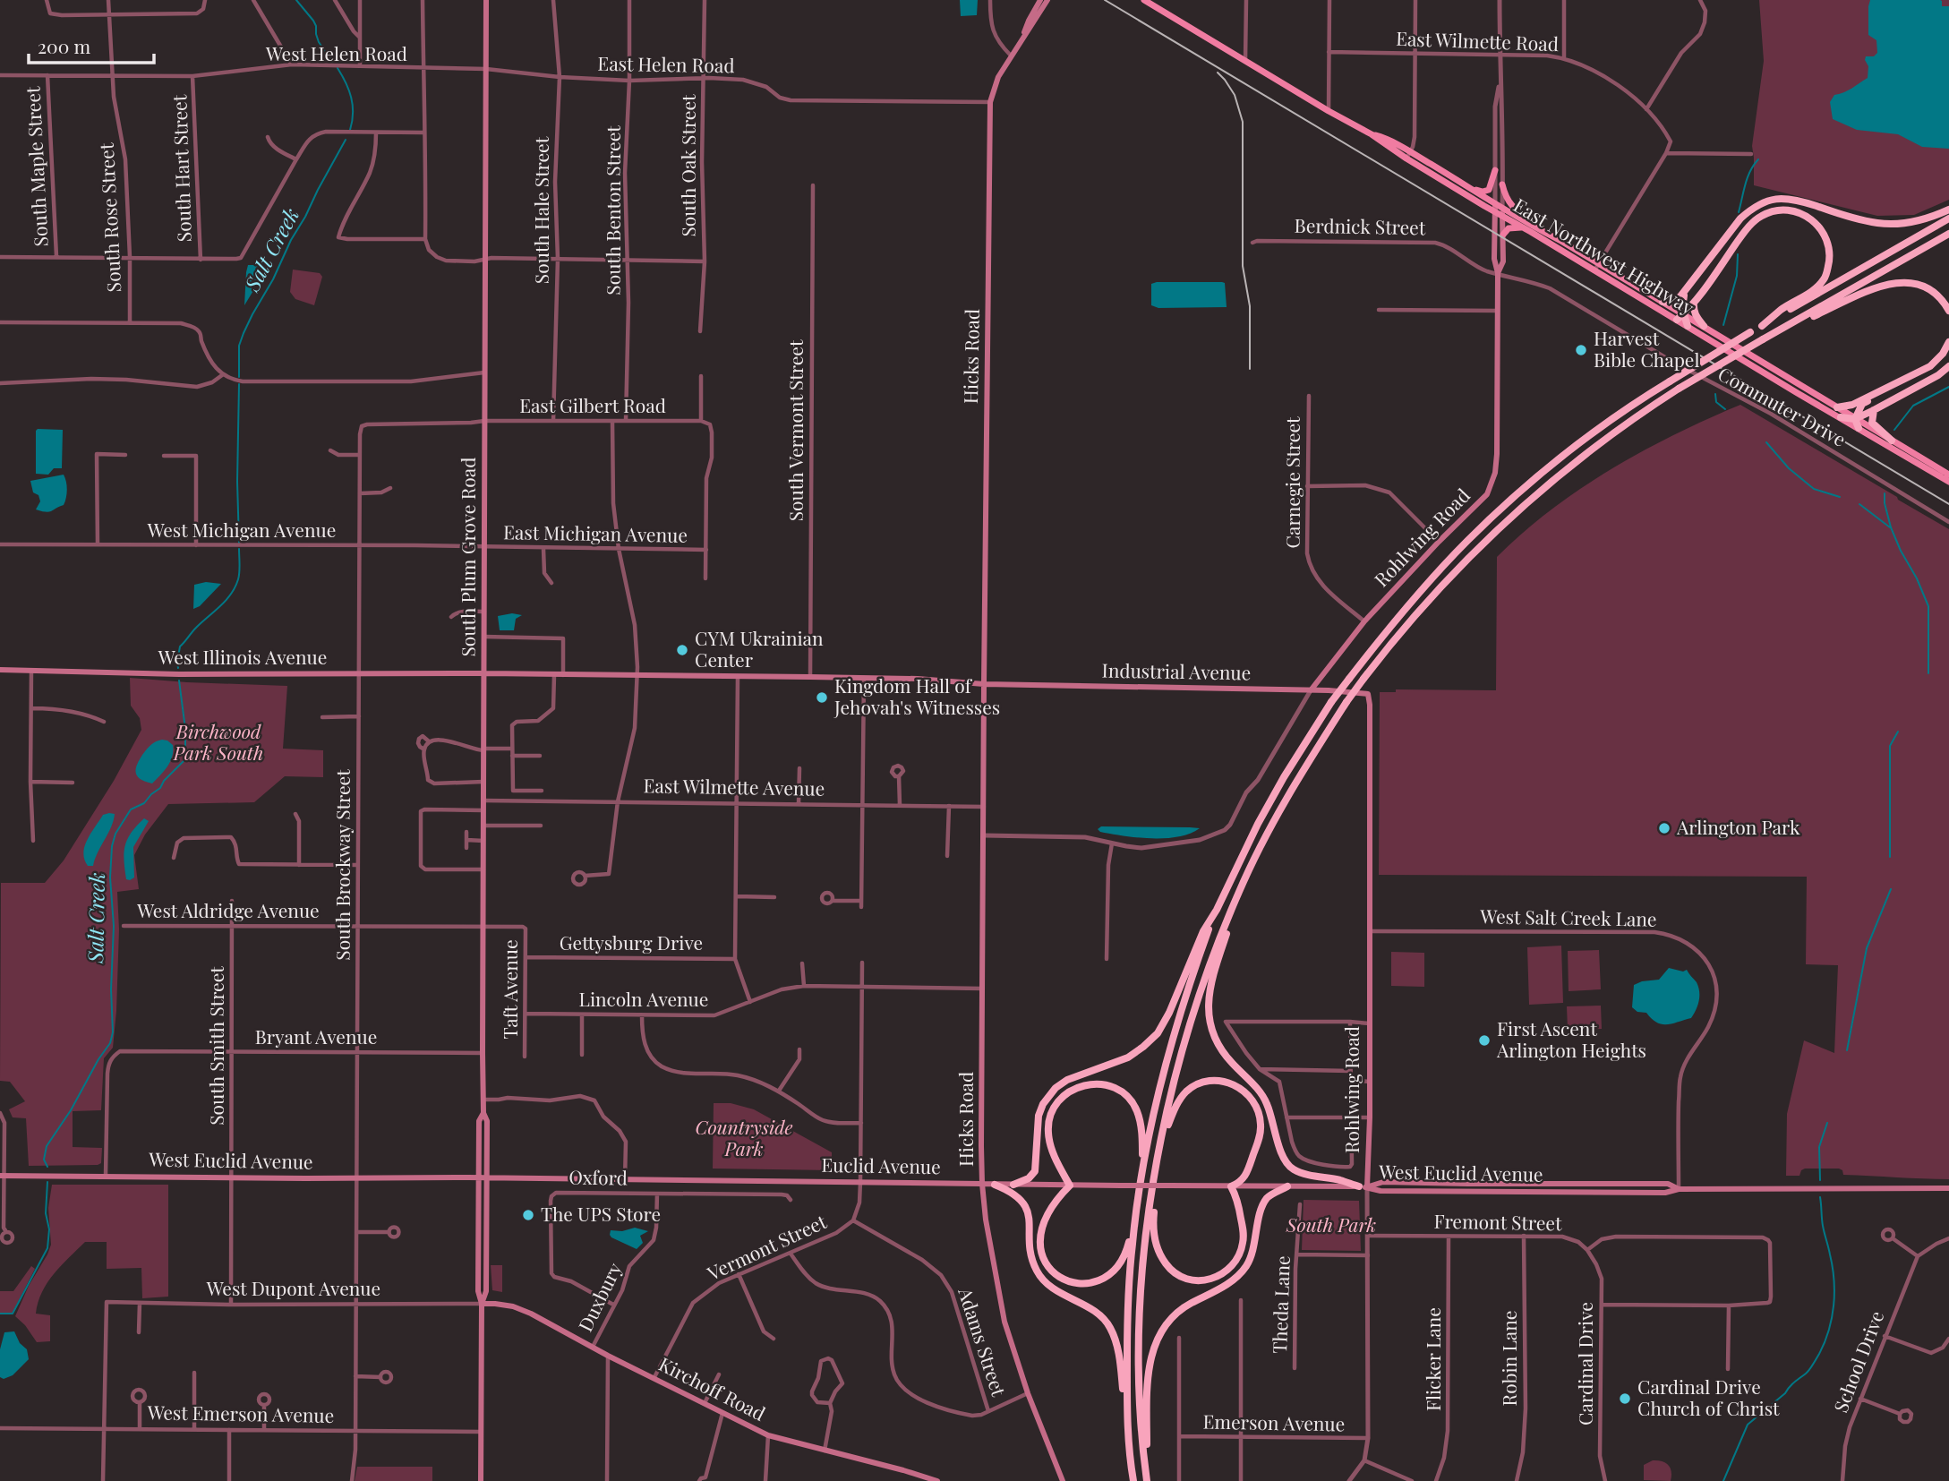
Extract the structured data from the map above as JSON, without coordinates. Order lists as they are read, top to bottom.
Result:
{
  "streets": {
    "main road": [
      "East Northwest Highway",
      "Hicks Road",
      "Rohlwing Road",
      "South Plum Grove Road",
      "West Illinois Avenue",
      "Industrial Avenue",
      "West Euclid Avenue",
      "Euclid Avenue",
      "Kirchoff Road"
    ],
    "street": [
      "East Wilmette Road",
      "West Helen Road",
      "East Helen Road",
      "South Oak Street",
      "South Maple Street",
      "South Hart Street",
      "South Hale Street",
      "South Benton Street",
      "South Rose Street",
      "Berdnick Street",
      "East Gilbert Road",
      "Commuter Drive",
      "South Vermont Street",
      "Carnegie Street",
      "West Michigan Avenue",
      "East Michigan Avenue",
      "East Wilmette Avenue",
      "South Brockway Street",
      "West Aldridge Avenue",
      "West Salt Creek Lane",
      "Gettysburg Drive",
      "Taft Avenue",
      "Lincoln Avenue",
      "Bryant Avenue",
      "South Smith Street",
      "Oxford",
      "Fremont Street",
      "Vermont Street",
      "West Dupont Avenue",
      "Duxbury",
      "Theda Lane",
      "Adams Street",
      "Robin Lane",
      "Flicker Lane",
      "School Drive",
      "Cardinal Drive",
      "West Emerson Avenue",
      "Emerson Avenue"
    ]
  },
  "crossings": [
    ["West Helen Road", "East Helen Road"],
    ["West Helen Road", "South Maple Street"],
    ["West Helen Road", "South Hart Street"],
    ["West Helen Road", "South Rose Street"],
    ["West Helen Road", "South Plum Grove Road"],
    ["East Helen Road", "South Oak Street"],
    ["East Helen Road", "South Hale Street"],
    ["East Helen Road", "South Benton Street"],
    ["East Helen Road", "Hicks Road"],
    ["East Helen Road", "South Plum Grove Road"],
    ["South Hale Street", "East Gilbert Road"],
    ["South Benton Street", "East Gilbert Road"],
    ["Berdnick Street", "Commuter Drive"],
    ["Berdnick Street", "Rohlwing Road"],
    ["East Northwest Highway", "Rohlwing Road"],
    ["Hicks Road", "Industrial Avenue"],
    ["Hicks Road", "East Wilmette Avenue"],
    ["Hicks Road", "Lincoln Avenue"],
    ["Hicks Road", "Euclid Avenue"],
    ["East Gilbert Road", "South Plum Grove Road"],
    ["East Gilbert Road", "South Brockway Street"],
    ["Commuter Drive", "Rohlwing Road"],
    ["South Vermont Street", "Industrial Avenue"],
    ["Carnegie Street", "Rohlwing Road"],
    ["West Michigan Avenue", "East Michigan Avenue"],
    ["West Michigan Avenue", "South Plum Grove Road"],
    ["West Michigan Avenue", "South Brockway Street"],
    ["East Michigan Avenue", "South Plum Grove Road"],
    ["Rohlwing Road", "Industrial Avenue"],
    ["Rohlwing Road", "West Salt Creek Lane"],
    ["Rohlwing Road", "West Euclid Avenue"],
    ["Rohlwing Road", "Euclid Avenue"],
    ["Rohlwing Road", "Fremont Street"],
    ["Rohlwing Road", "Emerson Avenue"],
    ["South Plum Grove Road", "West Illinois Avenue"],
    ["South Plum Grove Road", "East Wilmette Avenue"],
    ["South Plum Grove Road", "West Aldridge Avenue"],
    ["South Plum Grove Road", "Taft Avenue"],
    ["South Plum Grove Road", "Bryant Avenue"],
    ["South Plum Grove Road", "Euclid Avenue"],
    ["South Plum Grove Road", "West Dupont Avenue"],
    ["South Plum Grove Road", "Kirchoff Road"],
    ["South Plum Grove Road", "West Emerson Avenue"],
    ["West Illinois Avenue", "Industrial Avenue"],
    ["West Illinois Avenue", "South Brockway Street"],
    ["South Brockway Street", "West Aldridge Avenue"],
    ["South Brockway Street", "Bryant Avenue"],
    ["South Brockway Street", "West Euclid Avenue"],
    ["South Brockway Street", "Euclid Avenue"],
    ["South Brockway Street", "West Dupont Avenue"],
    ["South Brockway Street", "West Emerson Avenue"],
    ["West Aldridge Avenue", "Taft Avenue"],
    ["West Aldridge Avenue", "South Smith Street"],
    ["West Salt Creek Lane", "West Euclid Avenue"],
    ["Gettysburg Drive", "Taft Avenue"],
    ["Taft Avenue", "Lincoln Avenue"],
    ["Lincoln Avenue", "Vermont Street"],
    ["Bryant Avenue", "South Smith Street"],
    ["Bryant Avenue", "West Euclid Avenue"],
    ["South Smith Street", "West Euclid Avenue"],
    ["South Smith Street", "West Dupont Avenue"],
    ["West Euclid Avenue", "Euclid Avenue"],
    ["Euclid Avenue", "Vermont Street"],
    ["Oxford", "Duxbury"],
    ["Fremont Street", "Robin Lane"],
    ["Fremont Street", "Flicker Lane"],
    ["Fremont Street", "Cardinal Drive"],
    ["Vermont Street", "Adams Street"],
    ["Vermont Street", "Kirchoff Road"],
    ["West Dupont Avenue", "Kirchoff Road"],
    ["West Dupont Avenue", "West Emerson Avenue"],
    ["Duxbury", "Kirchoff Road"]
  ],
  "water": ["Salt Creek"],
  "parks": ["Birchwood Park South", "Countryside Park", "South Park"],
  "places": [
    "Harvest Bible Chapel",
    "CYM Ukrainian Center",
    "Kingdom Hall of Jehovah's Witnesses",
    "Arlington Park",
    "First Ascent Arlington Heights",
    "The UPS Store",
    "Cardinal Drive Church of Christ"
  ],
  "scale_bar": "200 m"
}
